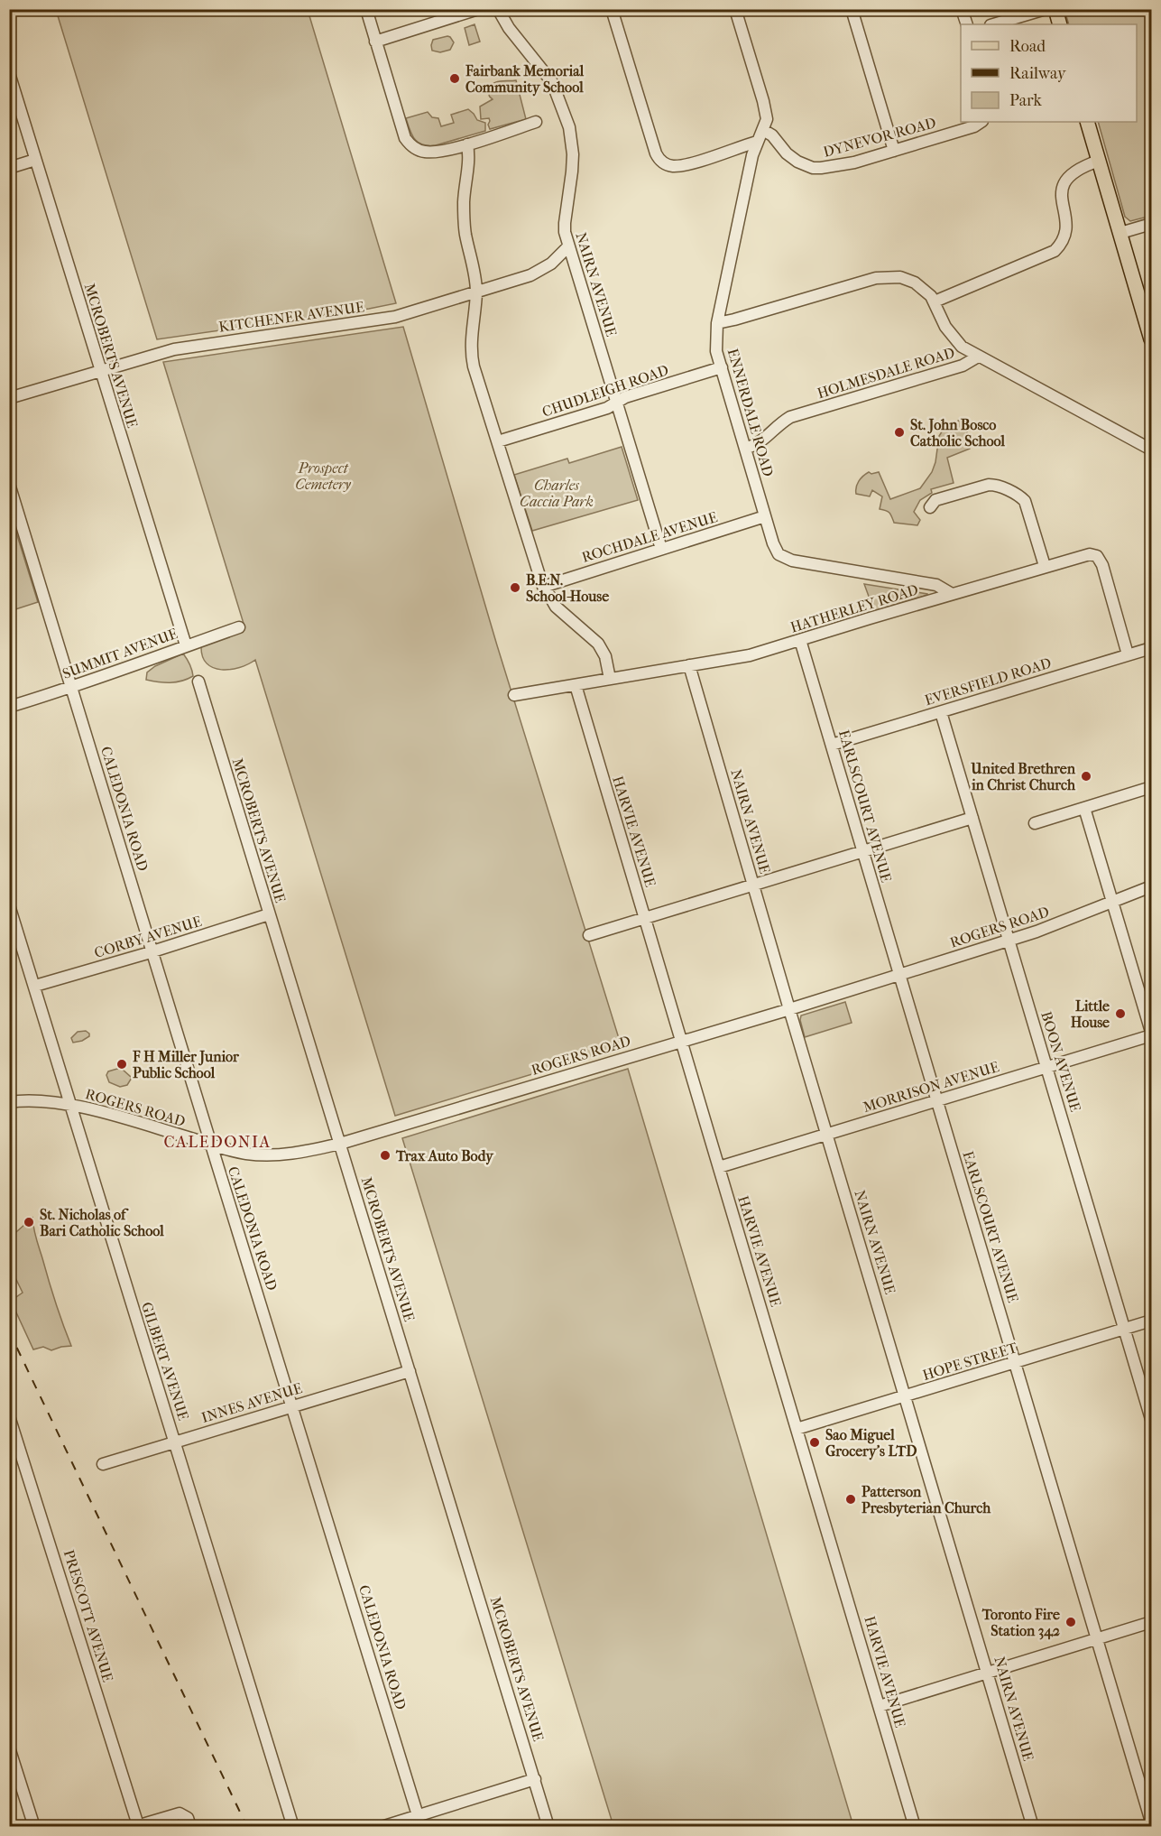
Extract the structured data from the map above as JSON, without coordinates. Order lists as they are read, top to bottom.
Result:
{
  "streets": {
    "street": [
      "DYNEVOR ROAD",
      "NAIRN AVENUE",
      "KITCHENER AVENUE",
      "MCROBERTS AVENUE",
      "HOLMESDALE ROAD",
      "CHUDLEIGH ROAD",
      "ENNERDALE ROAD",
      "ROCHDALE AVENUE",
      "HATHERLEY ROAD",
      "SUMMIT AVENUE",
      "EVERSFIELD ROAD",
      "EARLSCOURT AVENUE",
      "CALEDONIA ROAD",
      "HARVIE AVENUE",
      "ROGERS ROAD",
      "CORBY AVENUE",
      "BOON AVENUE",
      "MORRISON AVENUE",
      "GILBERT AVENUE",
      "HOPE STREET",
      "INNES AVENUE",
      "PRESCOTT AVENUE"
    ]
  },
  "crossings": [
    ["DYNEVOR ROAD", "ENNERDALE ROAD"],
    ["NAIRN AVENUE", "KITCHENER AVENUE"],
    ["NAIRN AVENUE", "CHUDLEIGH ROAD"],
    ["NAIRN AVENUE", "ROCHDALE AVENUE"],
    ["NAIRN AVENUE", "HATHERLEY ROAD"],
    ["NAIRN AVENUE", "ROGERS ROAD"],
    ["NAIRN AVENUE", "MORRISON AVENUE"],
    ["NAIRN AVENUE", "HOPE STREET"],
    ["KITCHENER AVENUE", "MCROBERTS AVENUE"],
    ["MCROBERTS AVENUE", "SUMMIT AVENUE"],
    ["MCROBERTS AVENUE", "ROGERS ROAD"],
    ["MCROBERTS AVENUE", "CORBY AVENUE"],
    ["MCROBERTS AVENUE", "INNES AVENUE"],
    ["HOLMESDALE ROAD", "ENNERDALE ROAD"],
    ["CHUDLEIGH ROAD", "ENNERDALE ROAD"],
    ["ENNERDALE ROAD", "ROCHDALE AVENUE"],
    ["ENNERDALE ROAD", "HATHERLEY ROAD"],
    ["HATHERLEY ROAD", "EVERSFIELD ROAD"],
    ["HATHERLEY ROAD", "EARLSCOURT AVENUE"],
    ["HATHERLEY ROAD", "HARVIE AVENUE"],
    ["SUMMIT AVENUE", "CALEDONIA ROAD"],
    ["EVERSFIELD ROAD", "EARLSCOURT AVENUE"],
    ["EVERSFIELD ROAD", "BOON AVENUE"],
    ["EARLSCOURT AVENUE", "ROGERS ROAD"],
    ["EARLSCOURT AVENUE", "MORRISON AVENUE"],
    ["EARLSCOURT AVENUE", "HOPE STREET"],
    ["CALEDONIA ROAD", "ROGERS ROAD"],
    ["CALEDONIA ROAD", "CORBY AVENUE"],
    ["CALEDONIA ROAD", "INNES AVENUE"],
    ["HARVIE AVENUE", "ROGERS ROAD"],
    ["HARVIE AVENUE", "MORRISON AVENUE"],
    ["HARVIE AVENUE", "HOPE STREET"],
    ["ROGERS ROAD", "BOON AVENUE"],
    ["ROGERS ROAD", "GILBERT AVENUE"],
    ["CORBY AVENUE", "GILBERT AVENUE"],
    ["BOON AVENUE", "MORRISON AVENUE"],
    ["BOON AVENUE", "HOPE STREET"],
    ["GILBERT AVENUE", "INNES AVENUE"]
  ],
  "districts": ["CALEDONIA"],
  "parks": ["Prospect Cemetery", "Charles Caccia Park"],
  "places": [
    "Fairbank Memorial Community School",
    "St. John Bosco Catholic School",
    "B.E.N. School-House",
    "United Brethren in Christ Church",
    "Little House",
    "F H Miller Junior Public School",
    "Trax Auto Body",
    "St. Nicholas of Bari Catholic School",
    "Sao Miguel Grocery's LTD",
    "Patterson Presbyterian Church",
    "Toronto Fire Station 342"
  ],
  "legend": ["Road", "Railway", "Park"]
}
